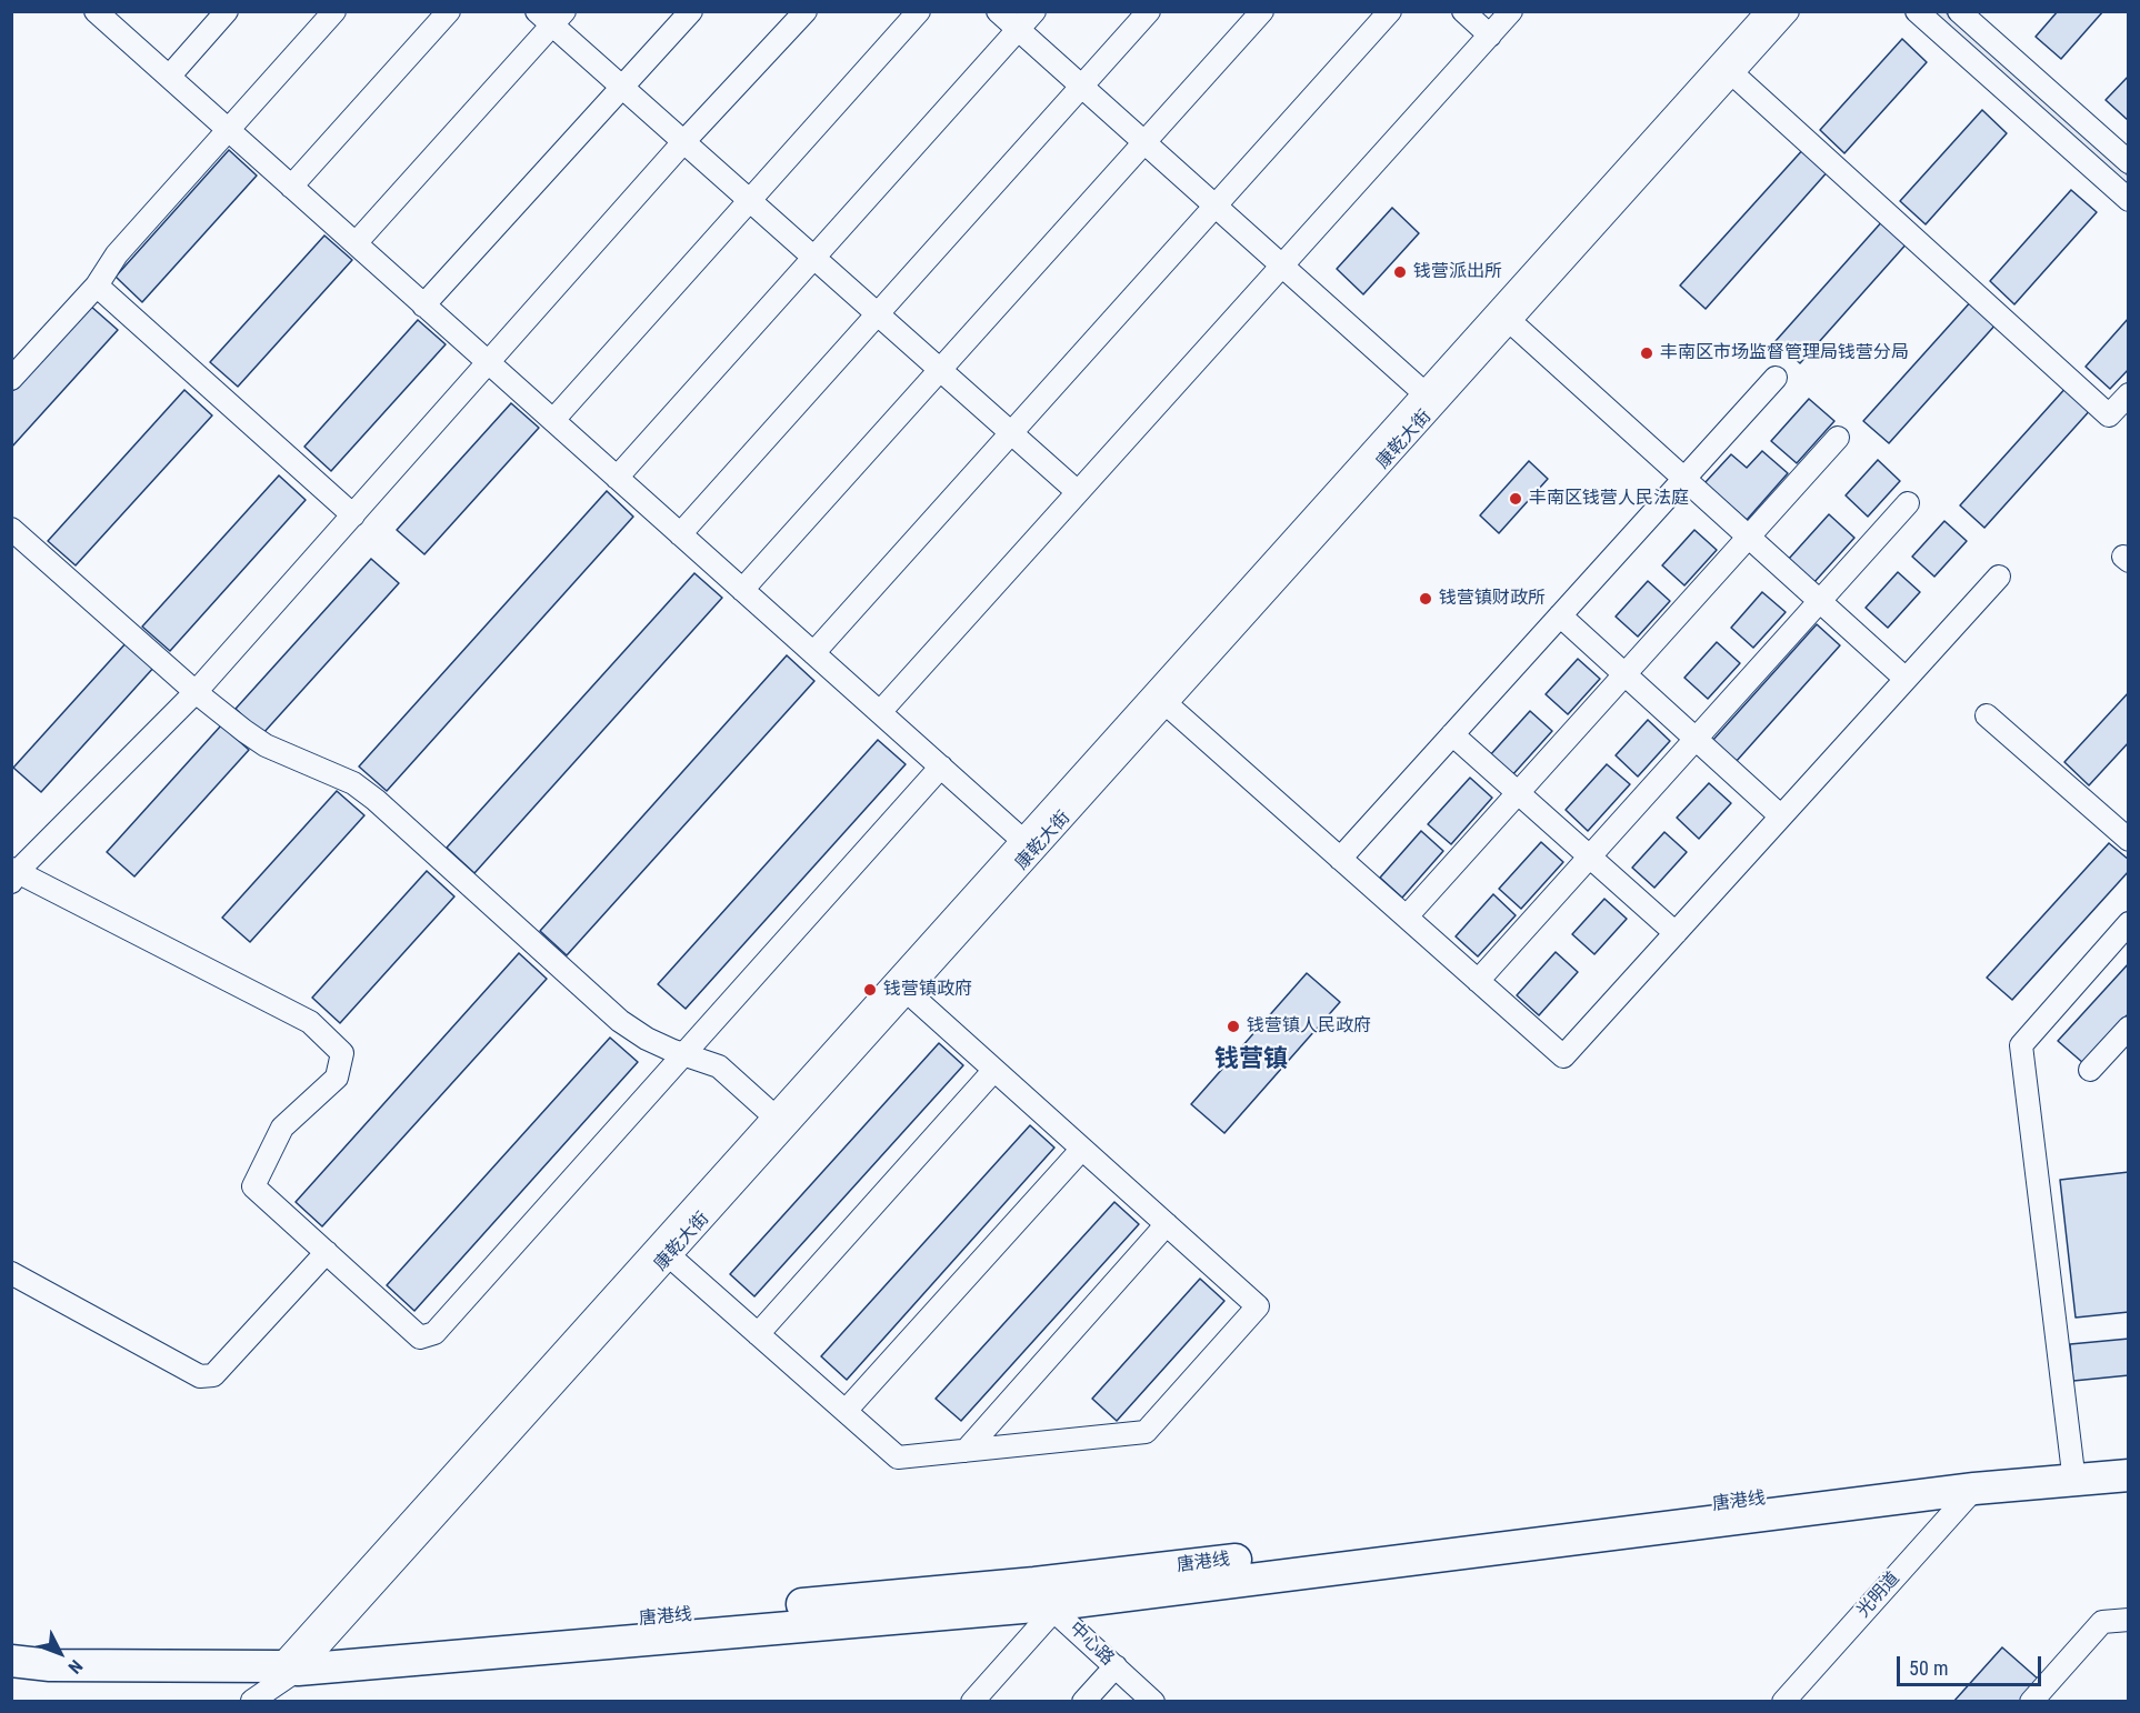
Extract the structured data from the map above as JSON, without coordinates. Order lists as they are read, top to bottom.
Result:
{
  "streets": {
    "highway": ["唐港线"],
    "street": ["康乾大街", "光明道", "中心路"]
  },
  "crossings": [
    ["康乾大街", "唐港线"],
    ["唐港线", "光明道"],
    ["唐港线", "中心路"]
  ],
  "districts": ["钱营镇"],
  "places": [
    "钱营派出所",
    "丰南区市场监督管理局钱营分局",
    "丰南区钱营人民法庭",
    "钱营镇财政所",
    "钱营镇政府",
    "钱营镇人民政府"
  ],
  "scale_bar": "50 m",
  "north": "bottom right"
}
